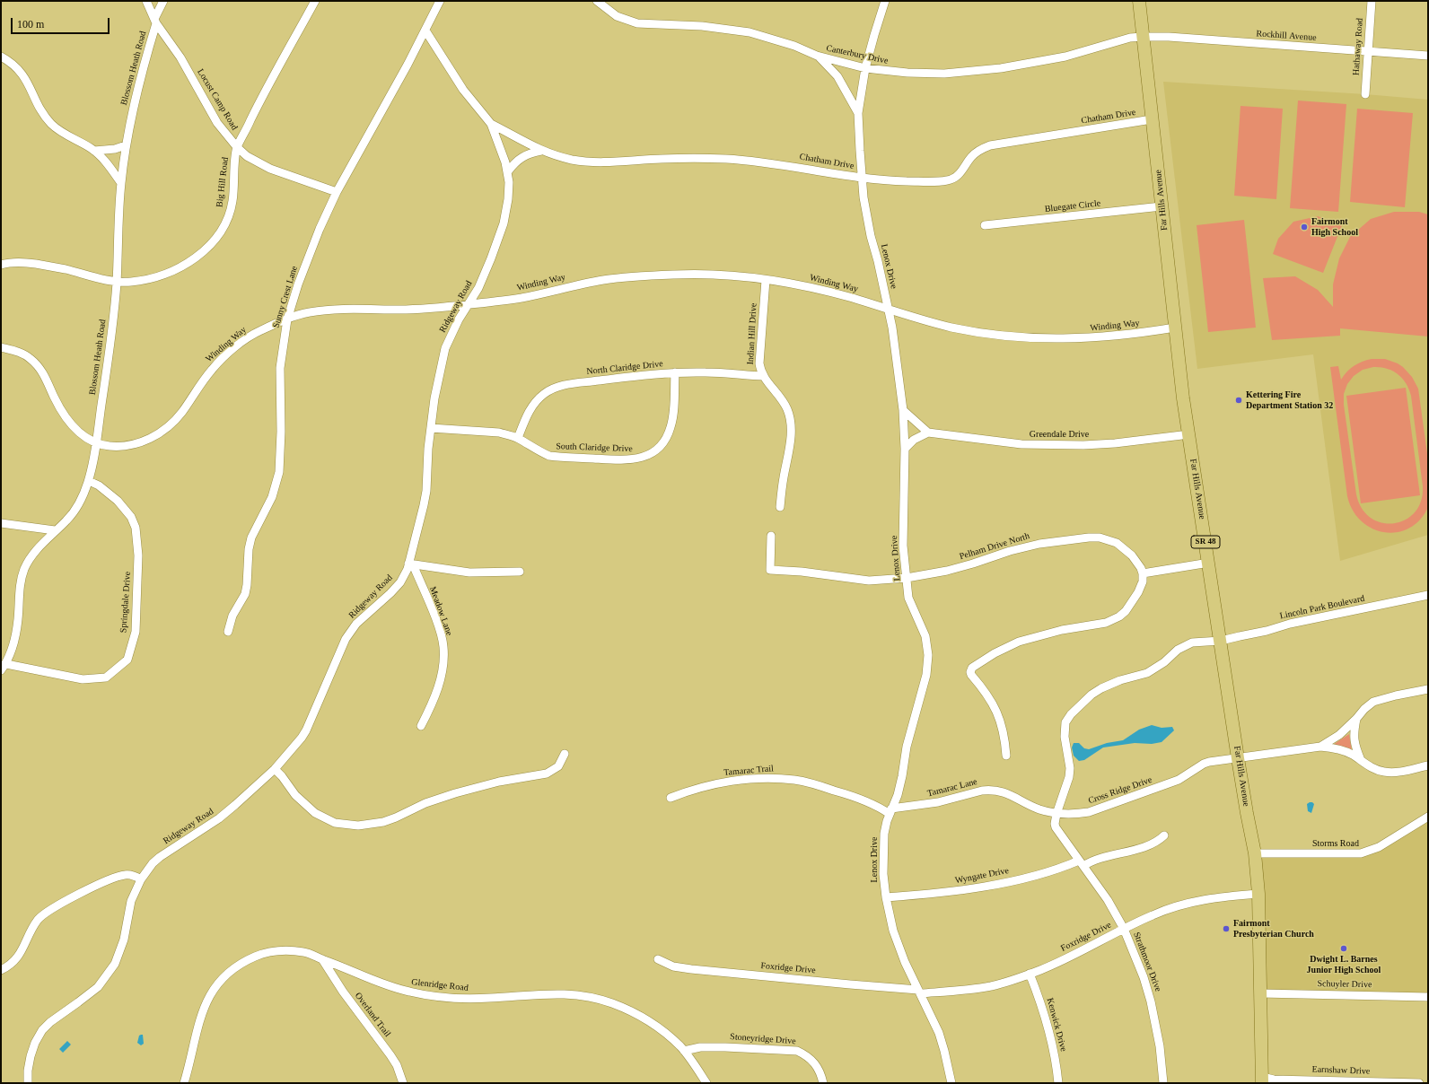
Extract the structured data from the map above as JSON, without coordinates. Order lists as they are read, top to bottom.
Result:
{
  "streets": {
    "main road": ["Far Hills Avenue", "SR 48"],
    "street": [
      "Rockhill Avenue",
      "Hathaway Road",
      "Canterbury Drive",
      "Blossom Heath Road",
      "Locust Camp Road",
      "Chatham Drive",
      "Big Hill Road",
      "Bluegate Circle",
      "Lenox Drive",
      "Winding Way",
      "Sunny Crest Lane",
      "Ridgeway Road",
      "Indian Hill Drive",
      "North Claridge Drive",
      "Greendale Drive",
      "South Claridge Drive",
      "Pelham Drive North",
      "Springdale Drive",
      "Lincoln Park Boulevard",
      "Meadow Lane",
      "Tamarac Trail",
      "Tamarac Lane",
      "Cross Ridge Drive",
      "Storms Road",
      "Wyngate Drive",
      "Foxridge Drive",
      "Strathmoor Drive",
      "Schuyler Drive",
      "Glenridge Road",
      "Overland Trail",
      "Kenwick Drive",
      "Stoneyridge Drive",
      "Earnshaw Drive"
    ]
  },
  "crossings": [
    ["Rockhill Avenue", "Hathaway Road"],
    ["Rockhill Avenue", "Canterbury Drive"],
    ["Rockhill Avenue", "Far Hills Avenue"],
    ["Canterbury Drive", "Far Hills Avenue"],
    ["Canterbury Drive", "Lenox Drive"],
    ["Blossom Heath Road", "Locust Camp Road"],
    ["Blossom Heath Road", "Big Hill Road"],
    ["Blossom Heath Road", "Winding Way"],
    ["Blossom Heath Road", "Springdale Drive"],
    ["Locust Camp Road", "Big Hill Road"],
    ["Locust Camp Road", "Sunny Crest Lane"],
    ["Chatham Drive", "Far Hills Avenue"],
    ["Chatham Drive", "Lenox Drive"],
    ["Chatham Drive", "Ridgeway Road"],
    ["Far Hills Avenue", "Bluegate Circle"],
    ["Far Hills Avenue", "Winding Way"],
    ["Far Hills Avenue", "Greendale Drive"],
    ["Far Hills Avenue", "Lincoln Park Boulevard"],
    ["Far Hills Avenue", "Cross Ridge Drive"],
    ["Far Hills Avenue", "Storms Road"],
    ["Far Hills Avenue", "Foxridge Drive"],
    ["Far Hills Avenue", "Schuyler Drive"],
    ["Far Hills Avenue", "Earnshaw Drive"],
    ["Lenox Drive", "Winding Way"],
    ["Lenox Drive", "Pelham Drive North"],
    ["Lenox Drive", "Tamarac Trail"],
    ["Lenox Drive", "Tamarac Lane"],
    ["Lenox Drive", "Wyngate Drive"],
    ["Lenox Drive", "Foxridge Drive"],
    ["Winding Way", "Sunny Crest Lane"],
    ["Winding Way", "Ridgeway Road"],
    ["Winding Way", "Indian Hill Drive"],
    ["Sunny Crest Lane", "Ridgeway Road"],
    ["Ridgeway Road", "South Claridge Drive"],
    ["Ridgeway Road", "Meadow Lane"],
    ["Indian Hill Drive", "North Claridge Drive"],
    ["North Claridge Drive", "South Claridge Drive"],
    ["Lincoln Park Boulevard", "Tamarac Lane"],
    ["Lincoln Park Boulevard", "Cross Ridge Drive"],
    ["Tamarac Trail", "Tamarac Lane"],
    ["Tamarac Lane", "Cross Ridge Drive"],
    ["Wyngate Drive", "Strathmoor Drive"],
    ["Foxridge Drive", "Strathmoor Drive"],
    ["Foxridge Drive", "Kenwick Drive"],
    ["Glenridge Road", "Overland Trail"],
    ["Glenridge Road", "Stoneyridge Drive"]
  ],
  "places": [
    "Fairmont High School",
    "Kettering Fire Department Station 32",
    "Fairmont Presbyterian Church",
    "Dwight L. Barnes Junior High School"
  ],
  "scale_bar": "100 m"
}
